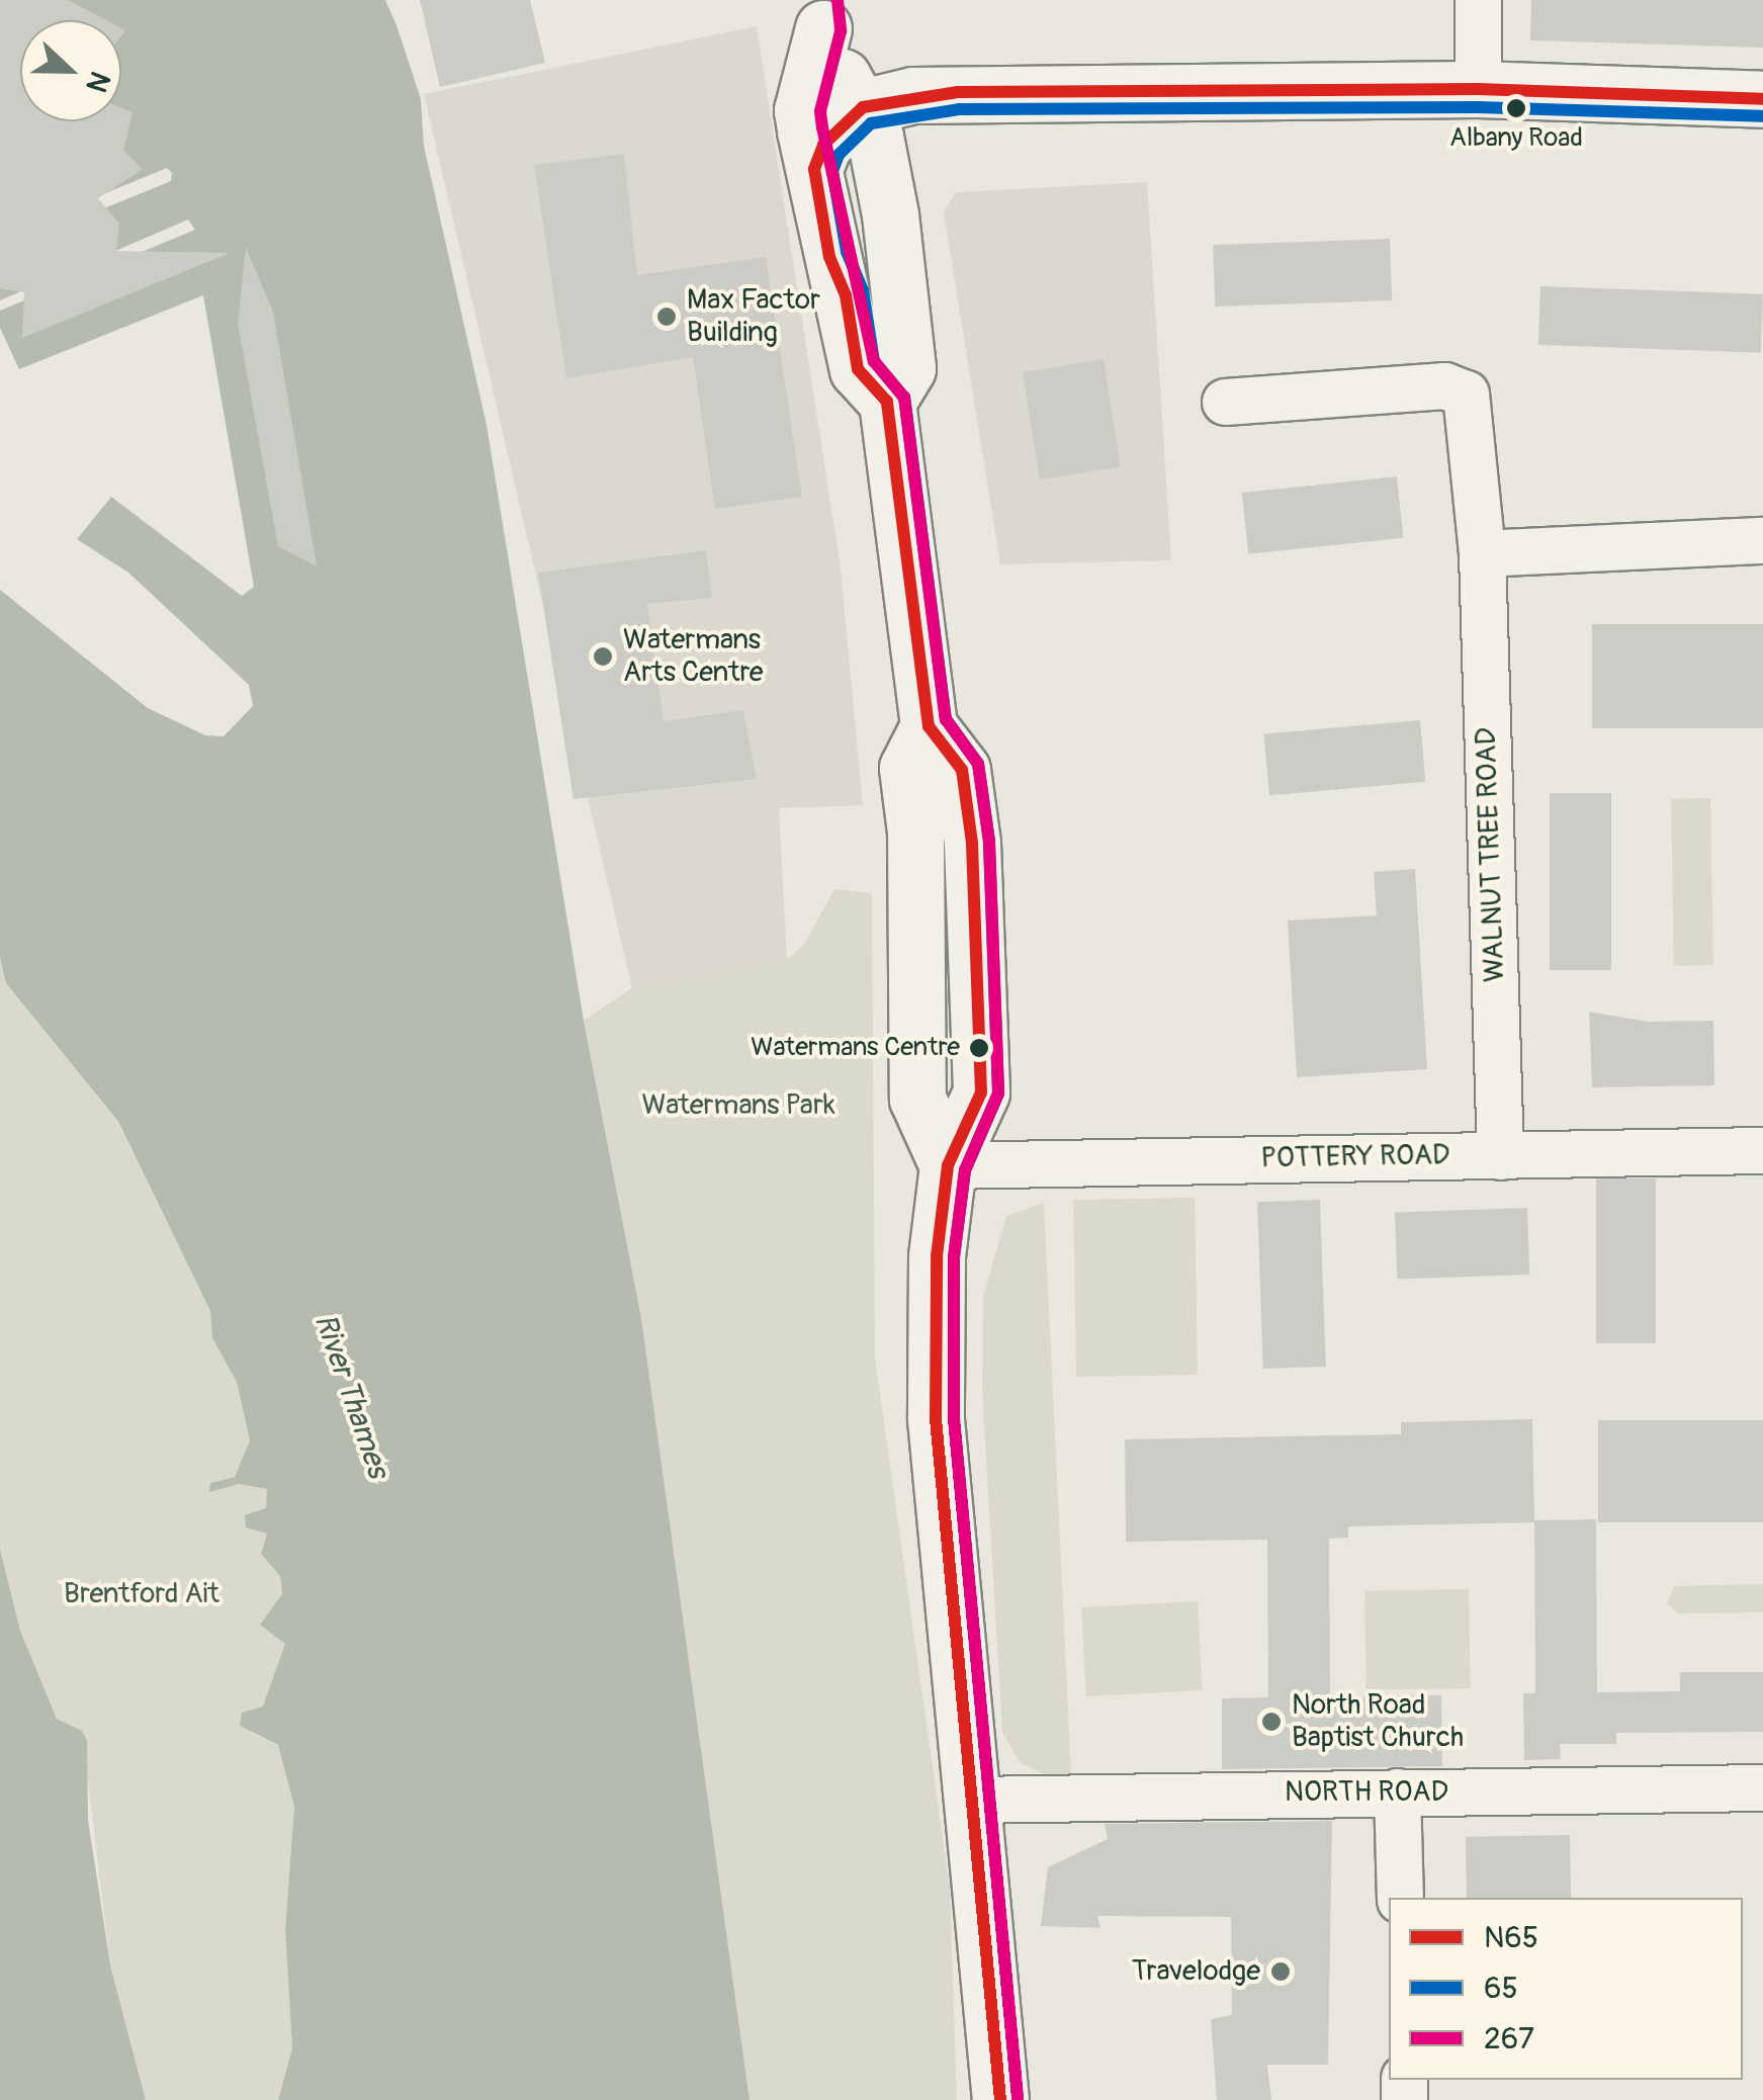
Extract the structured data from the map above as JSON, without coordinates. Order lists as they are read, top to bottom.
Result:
{
  "streets": {
    "street": ["WALNUT TREE ROAD", "POTTERY ROAD", "NORTH ROAD"]
  },
  "crossings": [
    ["WALNUT TREE ROAD", "POTTERY ROAD"]
  ],
  "water": ["River Thames"],
  "parks": ["Watermans Park", "Brentford Ait"],
  "places": [
    "Albany Road",
    "Max Factor Building",
    "Watermans Arts Centre",
    "Watermans Centre",
    "North Road Baptist Church",
    "Travelodge"
  ],
  "lines": ["transit line 267", "transit line N65", "transit line 65"],
  "legend": ["N65", "65", "267"],
  "north": "right"
}
